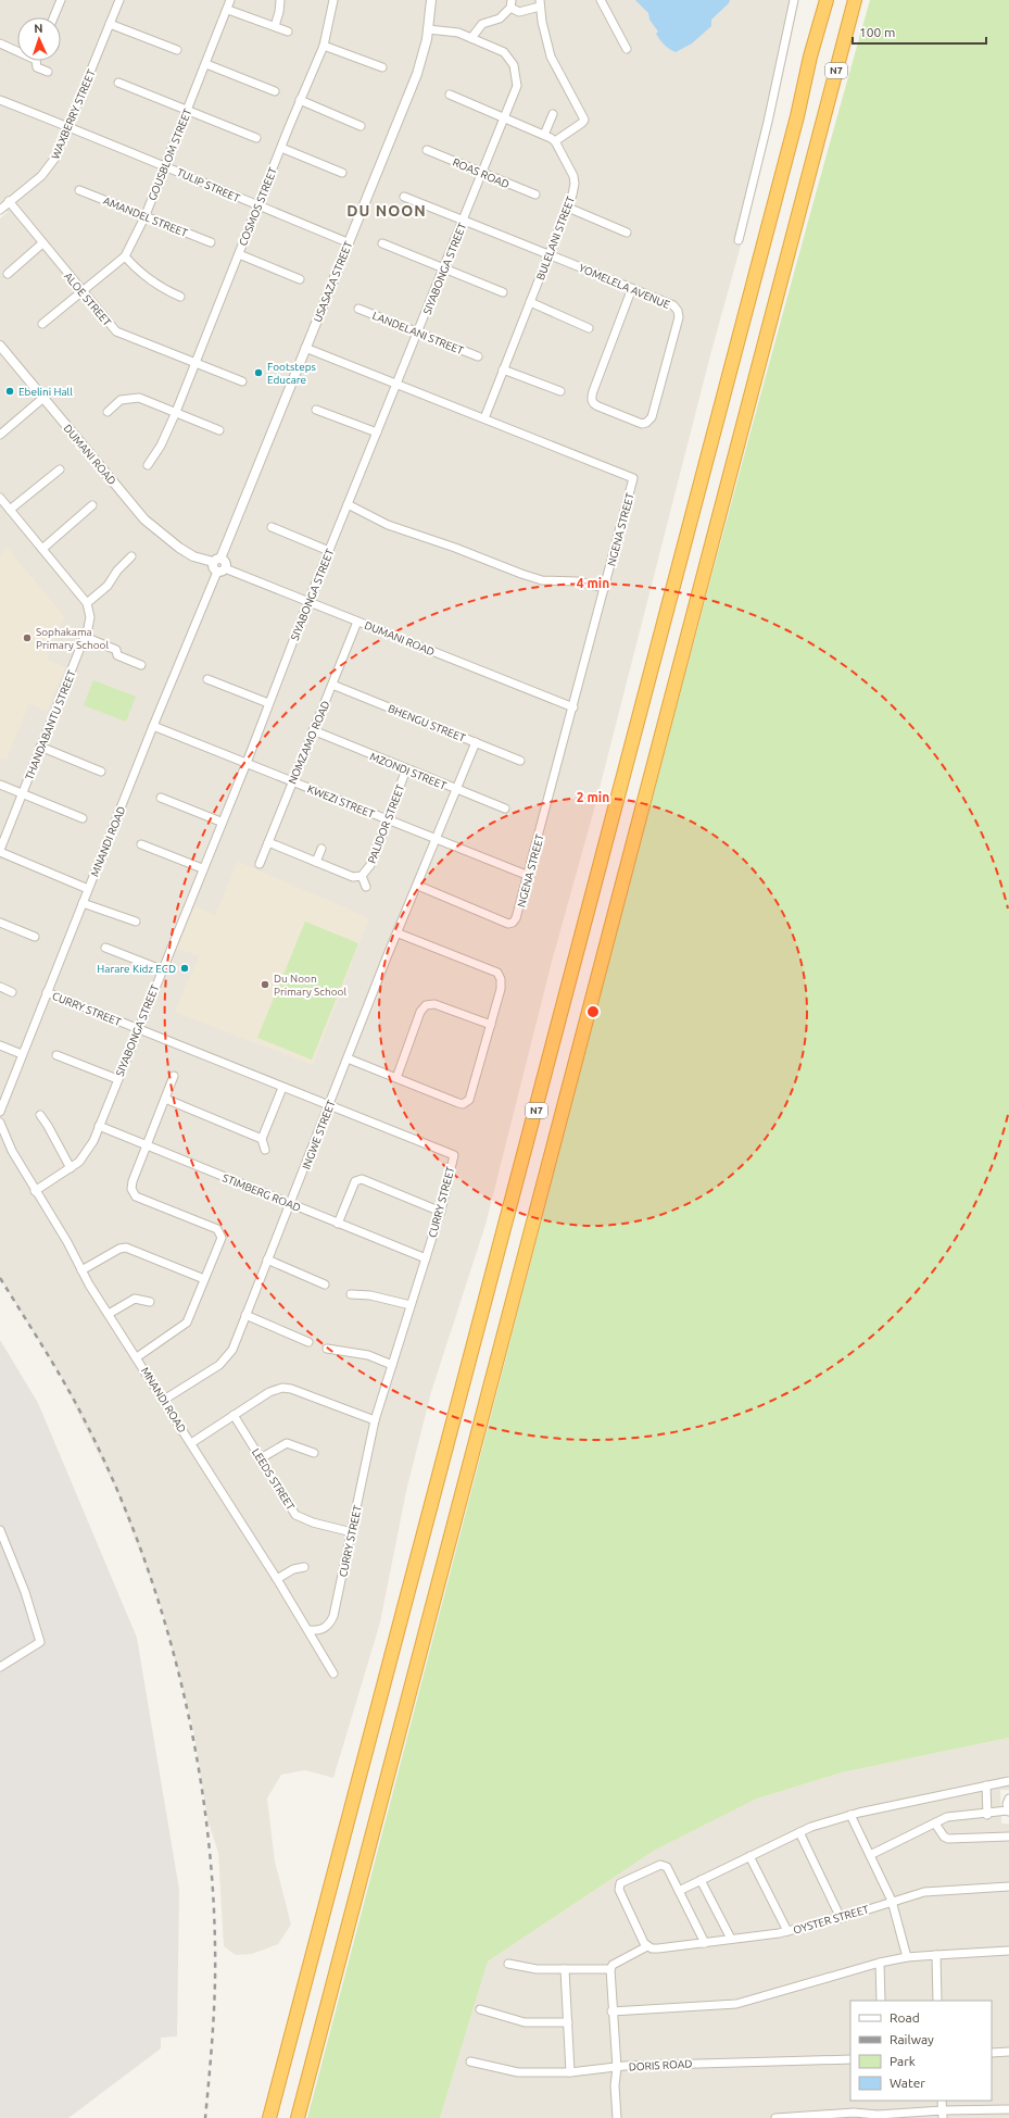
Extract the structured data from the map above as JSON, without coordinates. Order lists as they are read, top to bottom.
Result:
{
  "streets": {
    "highway": ["N7"],
    "street": [
      "WAXBERRY STREET",
      "GOUSBLOM STREET",
      "ROAS ROAD",
      "TULIP STREET",
      "COSMOS STREET",
      "AMANDEL STREET",
      "BULELANI STREET",
      "SIYABONGA STREET",
      "USASAZA STREET",
      "YOMELELA AVENUE",
      "ALOE STREET",
      "LANDELANI STREET",
      "DUMANI ROAD",
      "NGENA STREET",
      "BHENGU STREET",
      "THANDABANTU STREET",
      "NOMZAMO ROAD",
      "MZONDI STREET",
      "KWEZI STREET",
      "PALIDOR STREET",
      "MNANDI ROAD",
      "CURRY STREET",
      "INGWE STREET",
      "STIMBERG ROAD",
      "LEEDS STREET",
      "OYSTER STREET",
      "DORIS ROAD"
    ]
  },
  "crossings": [
    ["WAXBERRY STREET", "TULIP STREET"],
    ["WAXBERRY STREET", "ALOE STREET"],
    ["GOUSBLOM STREET", "TULIP STREET"],
    ["GOUSBLOM STREET", "AMANDEL STREET"],
    ["GOUSBLOM STREET", "ALOE STREET"],
    ["ROAS ROAD", "SIYABONGA STREET"],
    ["TULIP STREET", "COSMOS STREET"],
    ["TULIP STREET", "USASAZA STREET"],
    ["COSMOS STREET", "ALOE STREET"],
    ["BULELANI STREET", "YOMELELA AVENUE"],
    ["BULELANI STREET", "NGENA STREET"],
    ["SIYABONGA STREET", "USASAZA STREET"],
    ["SIYABONGA STREET", "YOMELELA AVENUE"],
    ["SIYABONGA STREET", "LANDELANI STREET"],
    ["SIYABONGA STREET", "DUMANI ROAD"],
    ["SIYABONGA STREET", "NGENA STREET"],
    ["SIYABONGA STREET", "KWEZI STREET"],
    ["SIYABONGA STREET", "MNANDI ROAD"],
    ["SIYABONGA STREET", "CURRY STREET"],
    ["SIYABONGA STREET", "STIMBERG ROAD"],
    ["USASAZA STREET", "DUMANI ROAD"],
    ["USASAZA STREET", "NGENA STREET"],
    ["DUMANI ROAD", "NGENA STREET"],
    ["DUMANI ROAD", "NOMZAMO ROAD"],
    ["DUMANI ROAD", "MNANDI ROAD"],
    ["NGENA STREET", "KWEZI STREET"],
    ["NGENA STREET", "INGWE STREET"],
    ["BHENGU STREET", "NOMZAMO ROAD"],
    ["BHENGU STREET", "INGWE STREET"],
    ["NOMZAMO ROAD", "MZONDI STREET"],
    ["NOMZAMO ROAD", "KWEZI STREET"],
    ["NOMZAMO ROAD", "PALIDOR STREET"],
    ["MZONDI STREET", "PALIDOR STREET"],
    ["MZONDI STREET", "INGWE STREET"],
    ["KWEZI STREET", "PALIDOR STREET"],
    ["KWEZI STREET", "MNANDI ROAD"],
    ["KWEZI STREET", "INGWE STREET"],
    ["MNANDI ROAD", "CURRY STREET"],
    ["MNANDI ROAD", "INGWE STREET"],
    ["CURRY STREET", "INGWE STREET"],
    ["CURRY STREET", "STIMBERG ROAD"],
    ["CURRY STREET", "LEEDS STREET"],
    ["INGWE STREET", "STIMBERG ROAD"]
  ],
  "districts": ["DU NOON"],
  "places": [
    "Footsteps Educare",
    "Ebelini Hall",
    "Sophakama Primary School",
    "Harare Kidz ECD",
    "Du Noon Primary School"
  ],
  "legend": [
    "Road",
    "Railway",
    "Park",
    "Water"
  ],
  "scale_bar": "100 m",
  "north": "top",
  "rings": ["4 min", "2 min"]
}
